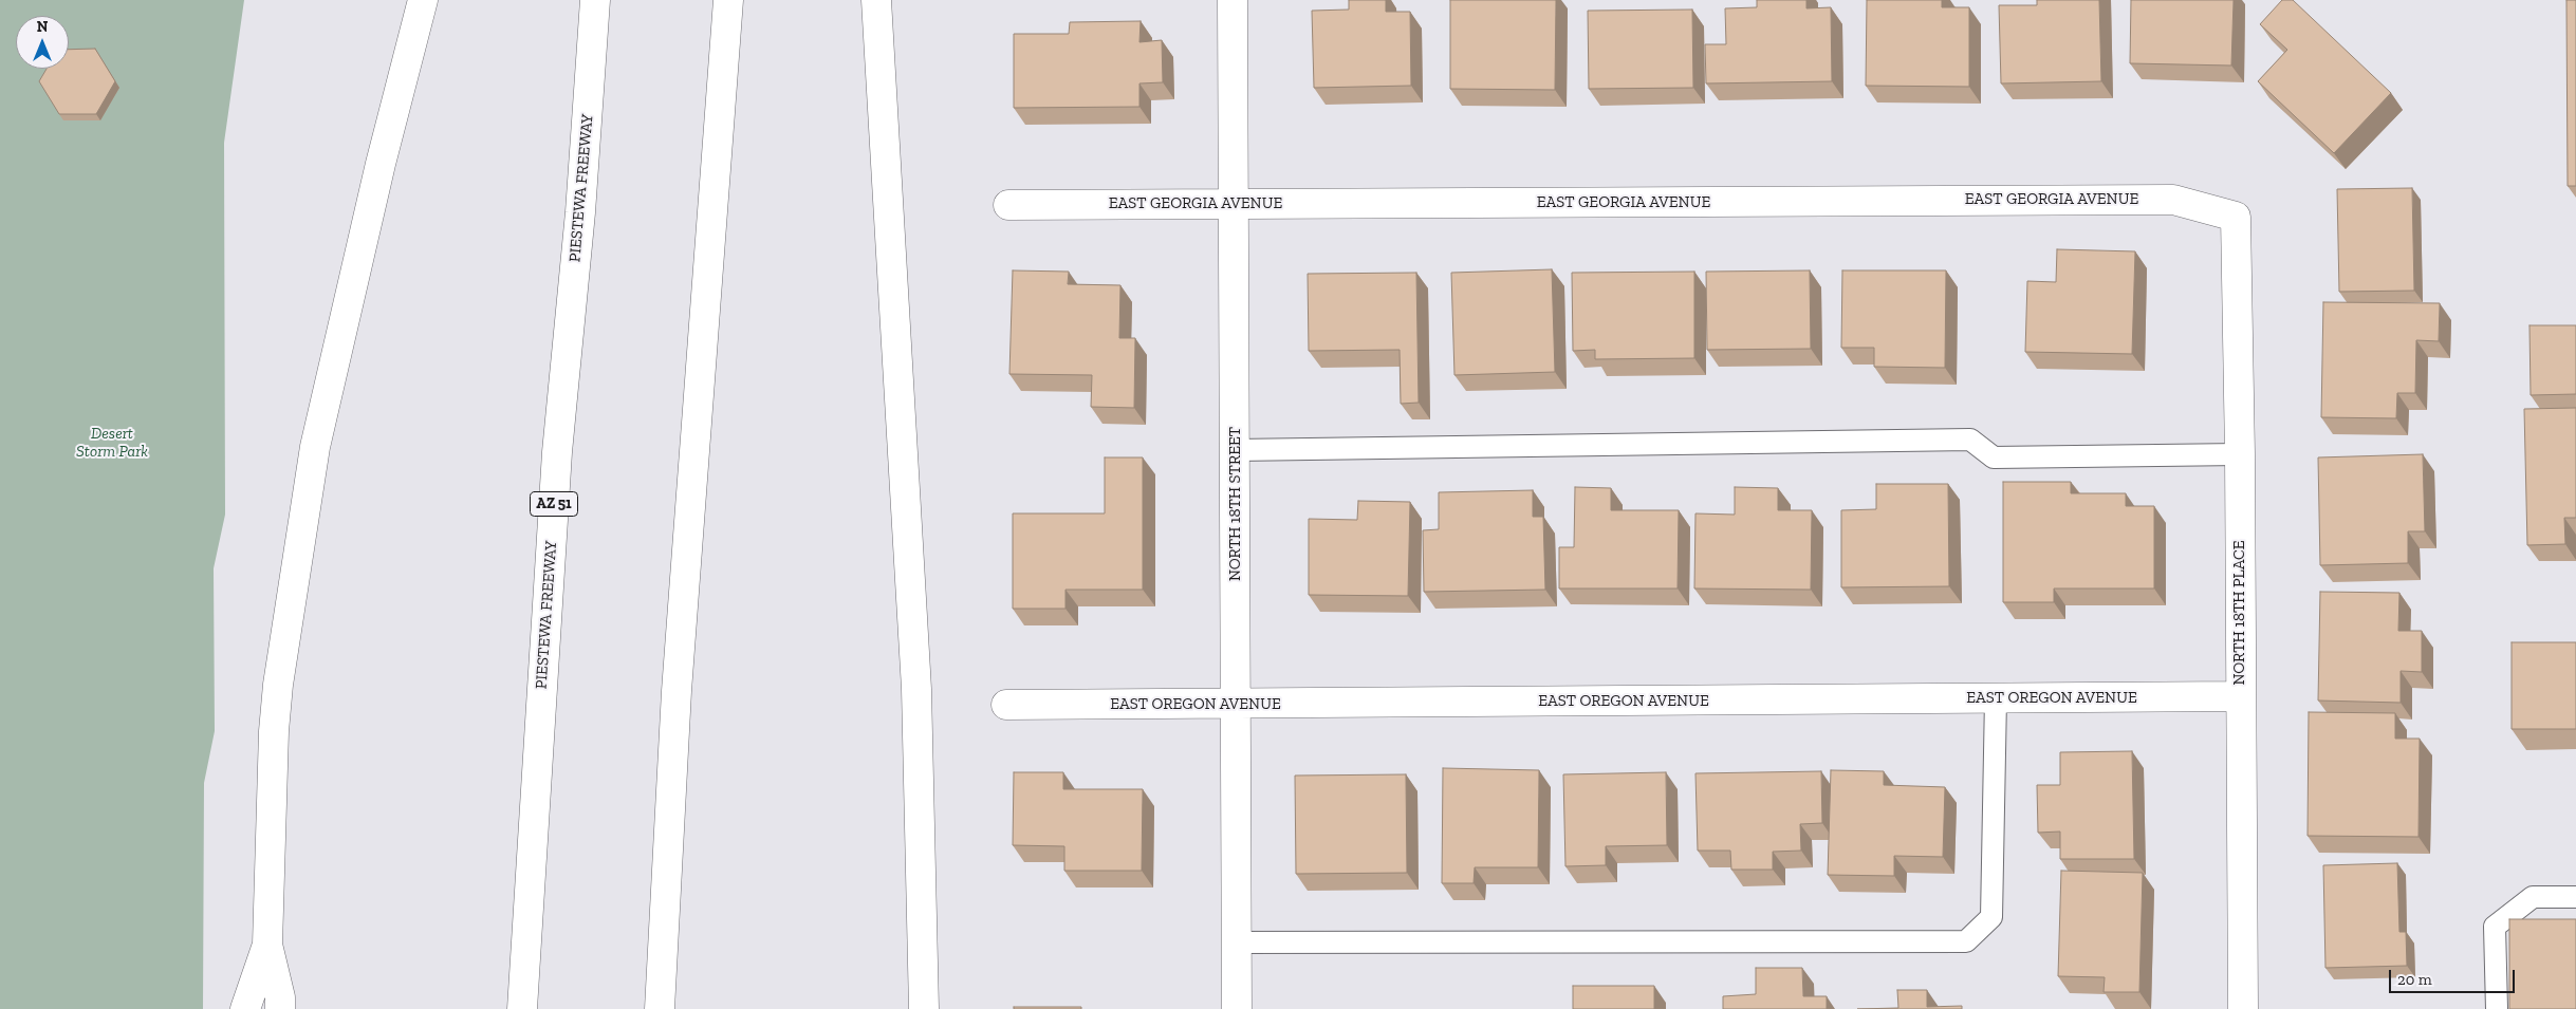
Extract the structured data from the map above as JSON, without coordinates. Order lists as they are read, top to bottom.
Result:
{
  "streets": {
    "main road": [
      "PIESTEWA FREEWAY",
      "EAST GEORGIA AVENUE",
      "AZ 51",
      "NORTH 18TH STREET",
      "NORTH 18TH PLACE",
      "EAST OREGON AVENUE"
    ]
  },
  "crossings": [
    ["EAST GEORGIA AVENUE", "NORTH 18TH STREET"],
    ["EAST GEORGIA AVENUE", "NORTH 18TH PLACE"],
    ["NORTH 18TH STREET", "EAST OREGON AVENUE"],
    ["NORTH 18TH PLACE", "EAST OREGON AVENUE"]
  ],
  "parks": ["Desert Storm Park"],
  "scale_bar": "20 m",
  "north": "top"
}
